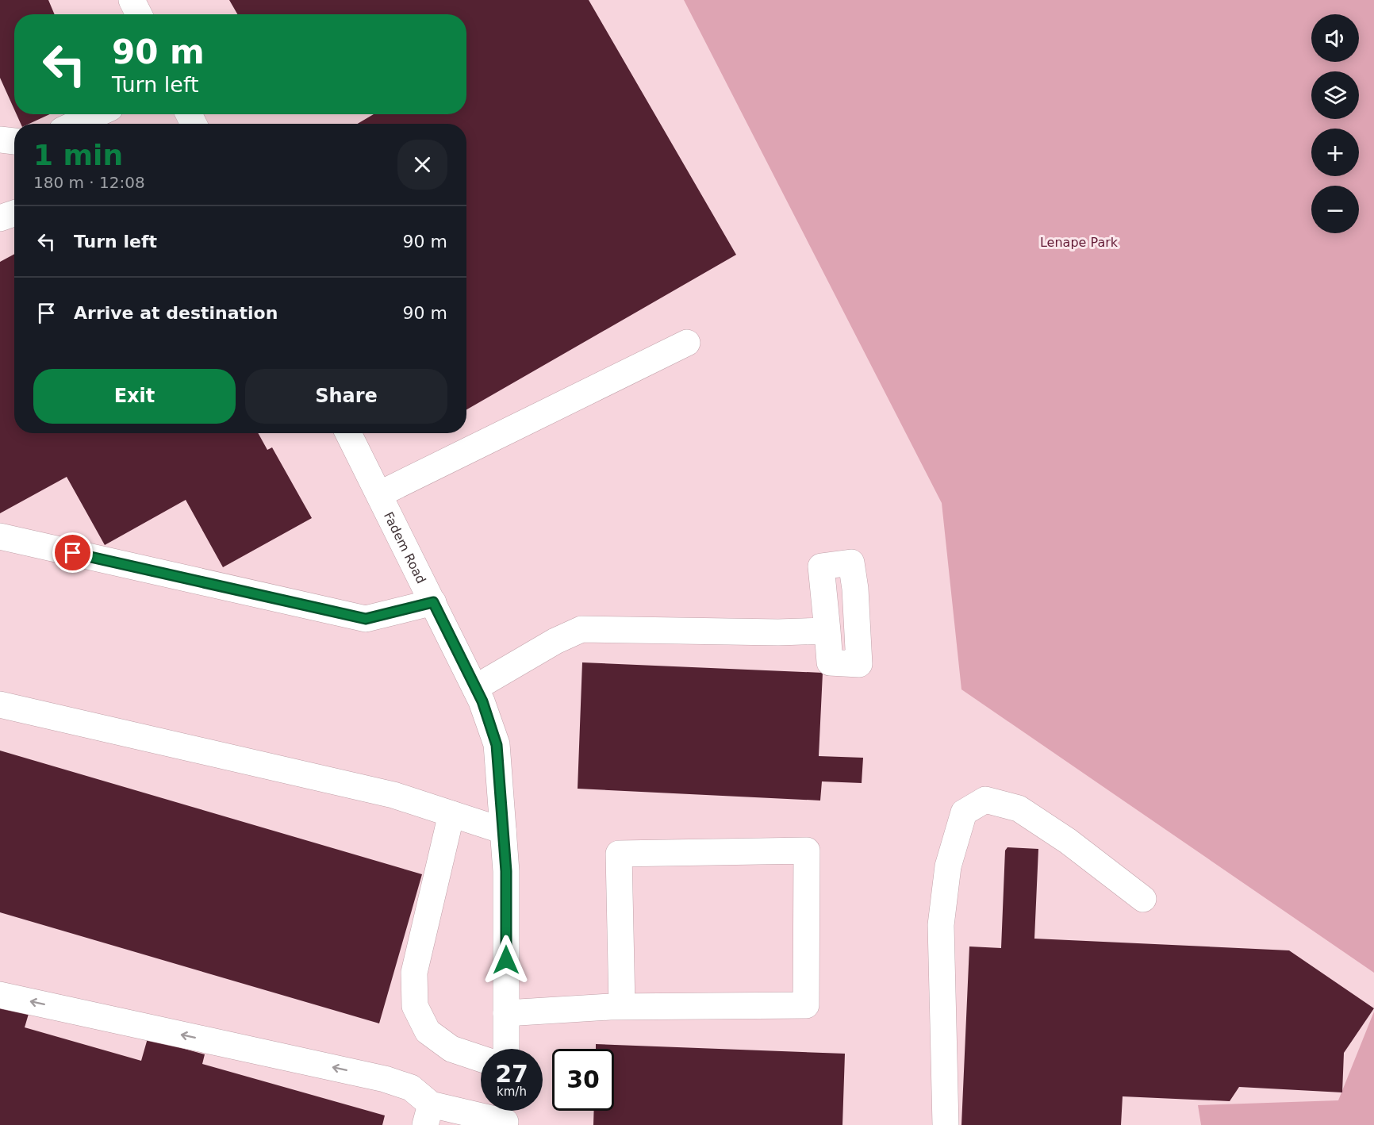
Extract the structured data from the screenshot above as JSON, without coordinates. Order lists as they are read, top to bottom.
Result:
{
  "streets": {
    "street": ["Fadem Road"]
  },
  "parks": ["Lenape Park"],
  "page": {
    "map_buttons": ["+", "−"],
    "turn": ["90 m", "Turn left"],
    "heading": ["1 min", "180 m · 12:08"],
    "list": [
      {
        "name": "Turn left",
        "value": "90 m"
      },
      {
        "name": "Arrive at destination",
        "value": "90 m"
      }
    ],
    "buttons": ["Exit", "Share"],
    "speed": "27 km/h",
    "limit": "30"
  }
}
